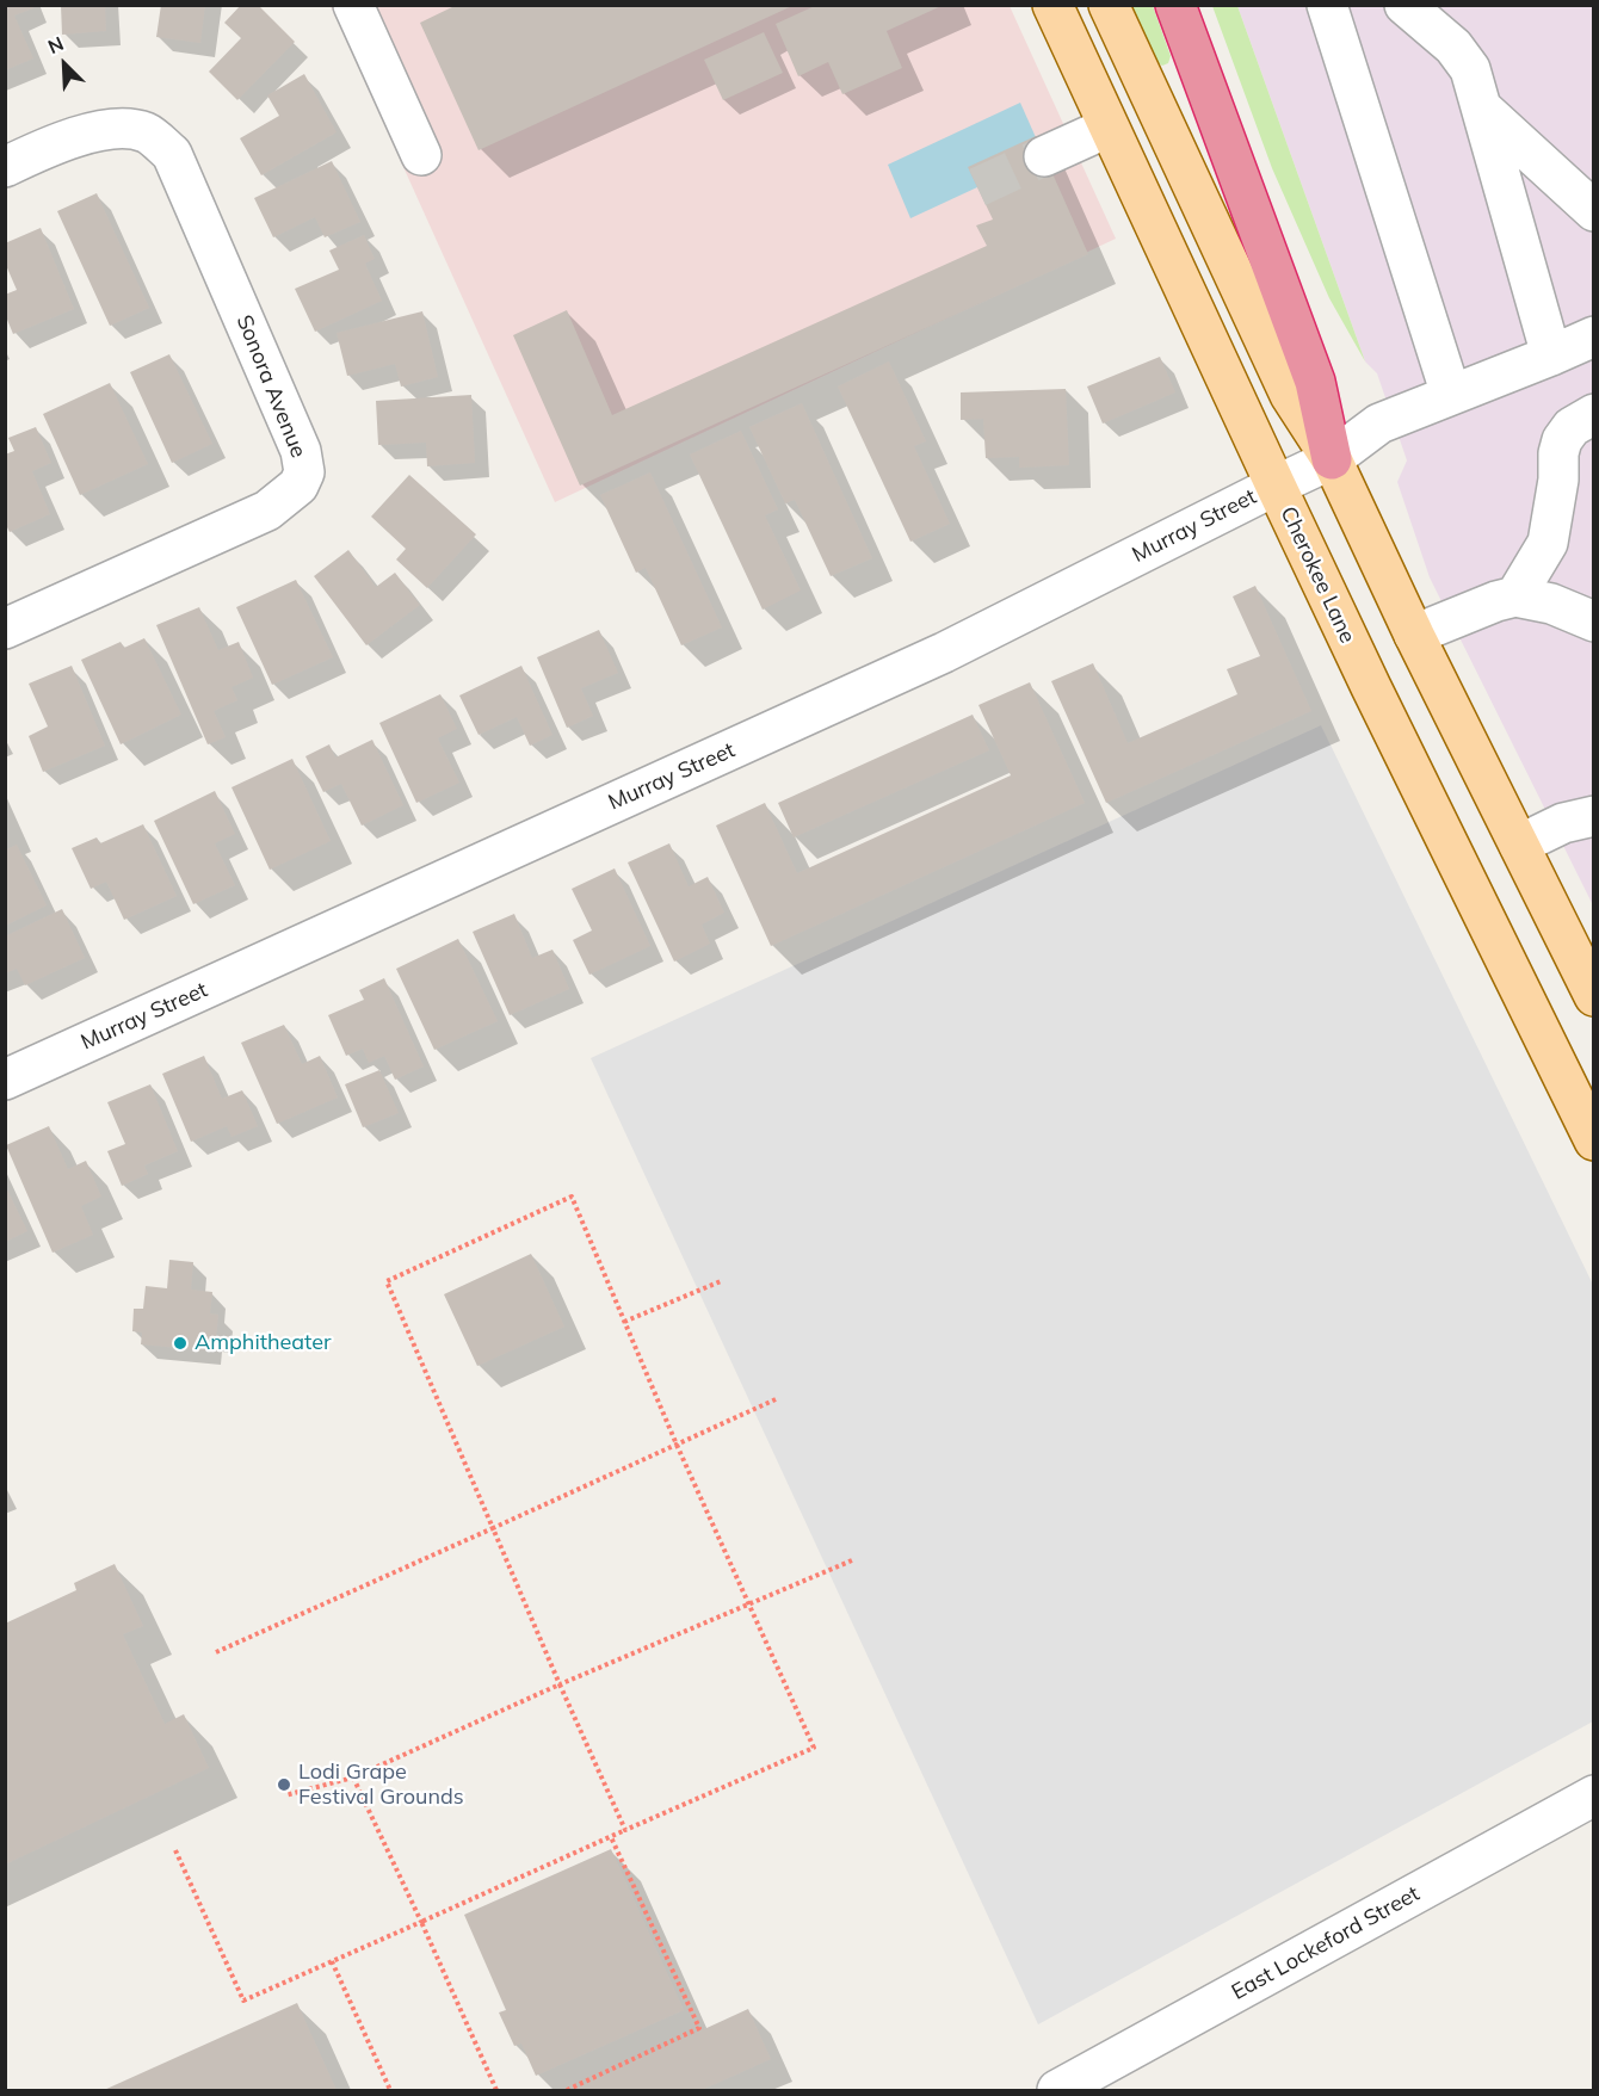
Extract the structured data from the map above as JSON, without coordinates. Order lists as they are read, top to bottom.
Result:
{
  "streets": {
    "main road": ["Cherokee Lane"],
    "street": ["Sonora Avenue", "Murray Street", "East Lockeford Street"]
  },
  "crossings": [
    ["Murray Street", "Cherokee Lane"]
  ],
  "places": ["Amphitheater", "Lodi Grape Festival Grounds"],
  "north": "top left"
}
